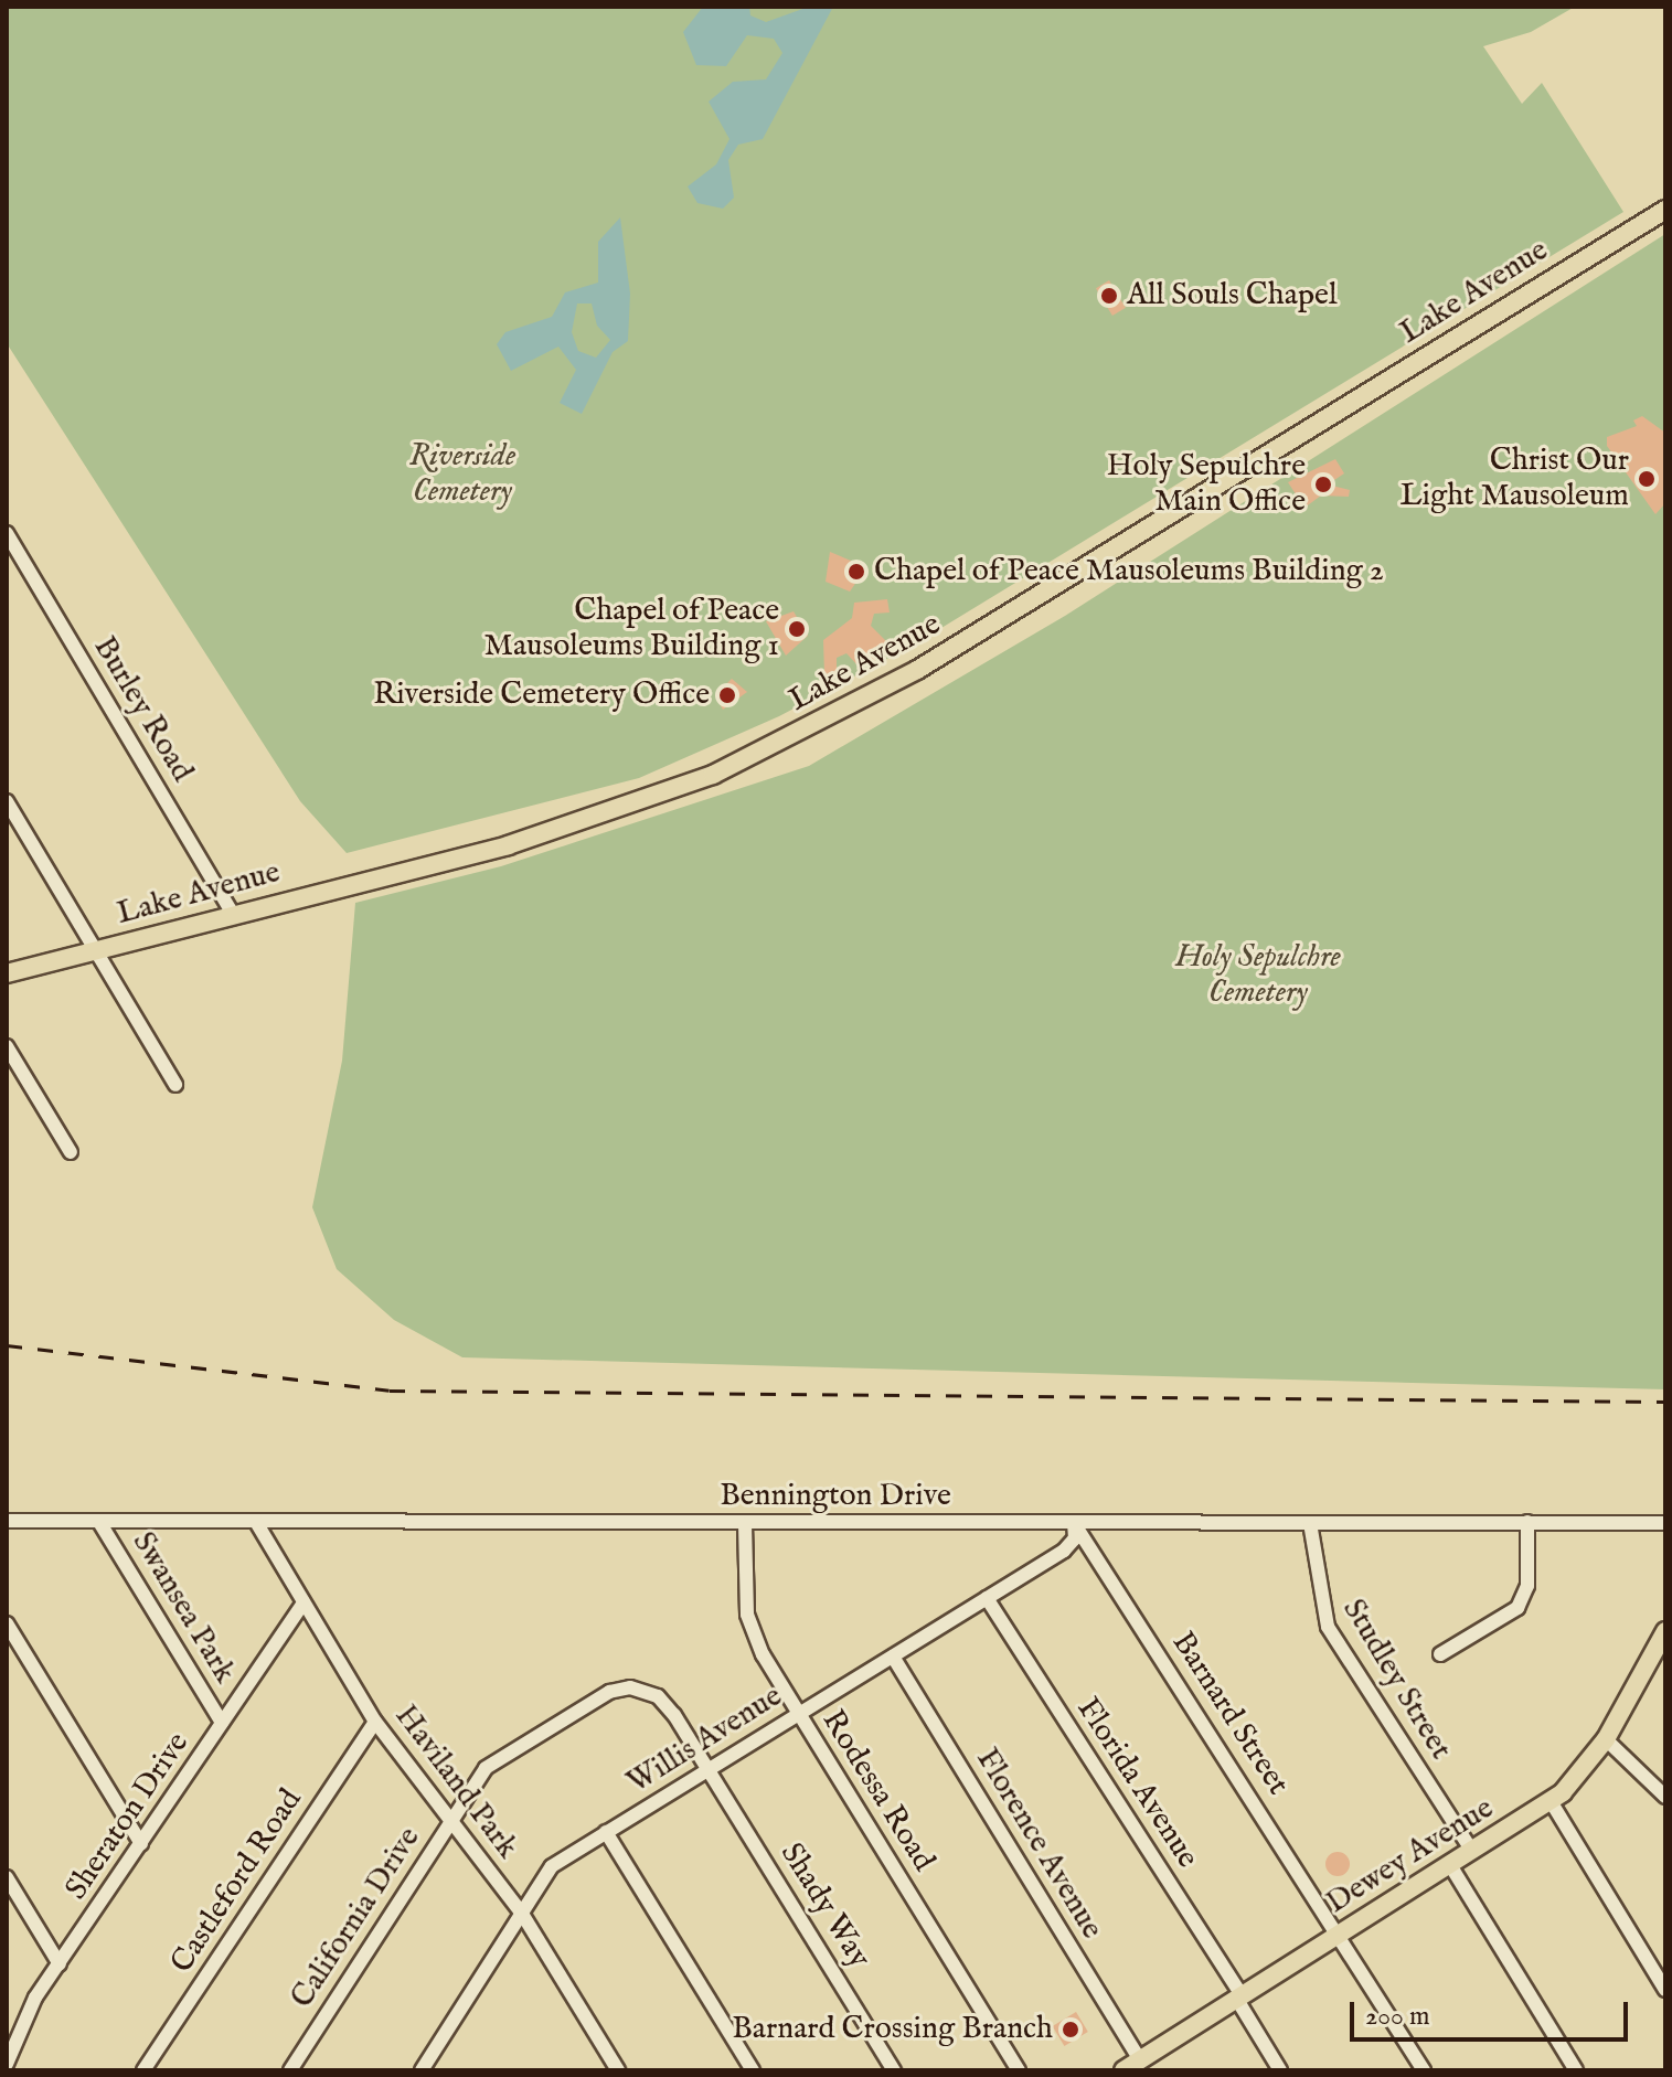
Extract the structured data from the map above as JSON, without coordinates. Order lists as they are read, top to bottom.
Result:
{
  "streets": {
    "main road": ["Lake Avenue", "Dewey Avenue"],
    "street": [
      "Burley Road",
      "Bennington Drive",
      "Swansea Park",
      "Studley Street",
      "Barnard Street",
      "Willis Avenue",
      "Haviland Park",
      "Florida Avenue",
      "Rodessa Road",
      "Sheraton Drive",
      "Florence Avenue",
      "Castleford Road",
      "Shady Way",
      "California Drive"
    ]
  },
  "crossings": [
    ["Lake Avenue", "Burley Road"],
    ["Bennington Drive", "Swansea Park"],
    ["Bennington Drive", "Studley Street"],
    ["Bennington Drive", "Barnard Street"],
    ["Bennington Drive", "Willis Avenue"],
    ["Bennington Drive", "Haviland Park"],
    ["Bennington Drive", "Rodessa Road"],
    ["Swansea Park", "Sheraton Drive"],
    ["Studley Street", "Dewey Avenue"],
    ["Barnard Street", "Willis Avenue"],
    ["Barnard Street", "Dewey Avenue"],
    ["Willis Avenue", "Haviland Park"],
    ["Willis Avenue", "Florida Avenue"],
    ["Willis Avenue", "Rodessa Road"],
    ["Willis Avenue", "Florence Avenue"],
    ["Willis Avenue", "Shady Way"],
    ["Willis Avenue", "California Drive"],
    ["Haviland Park", "Sheraton Drive"],
    ["Haviland Park", "Castleford Road"],
    ["Haviland Park", "California Drive"],
    ["Florida Avenue", "Dewey Avenue"],
    ["Florence Avenue", "Dewey Avenue"],
    ["Shady Way", "California Drive"]
  ],
  "parks": ["Riverside Cemetery", "Holy Sepulchre Cemetery"],
  "places": [
    "All Souls Chapel",
    "Christ Our Light Mausoleum",
    "Holy Sepulchre Main Office",
    "Chapel of Peace Mausoleums Building 2",
    "Chapel of Peace Mausoleums Building 1",
    "Riverside Cemetery Office",
    "Barnard Crossing Branch"
  ],
  "scale_bar": "200 m"
}
